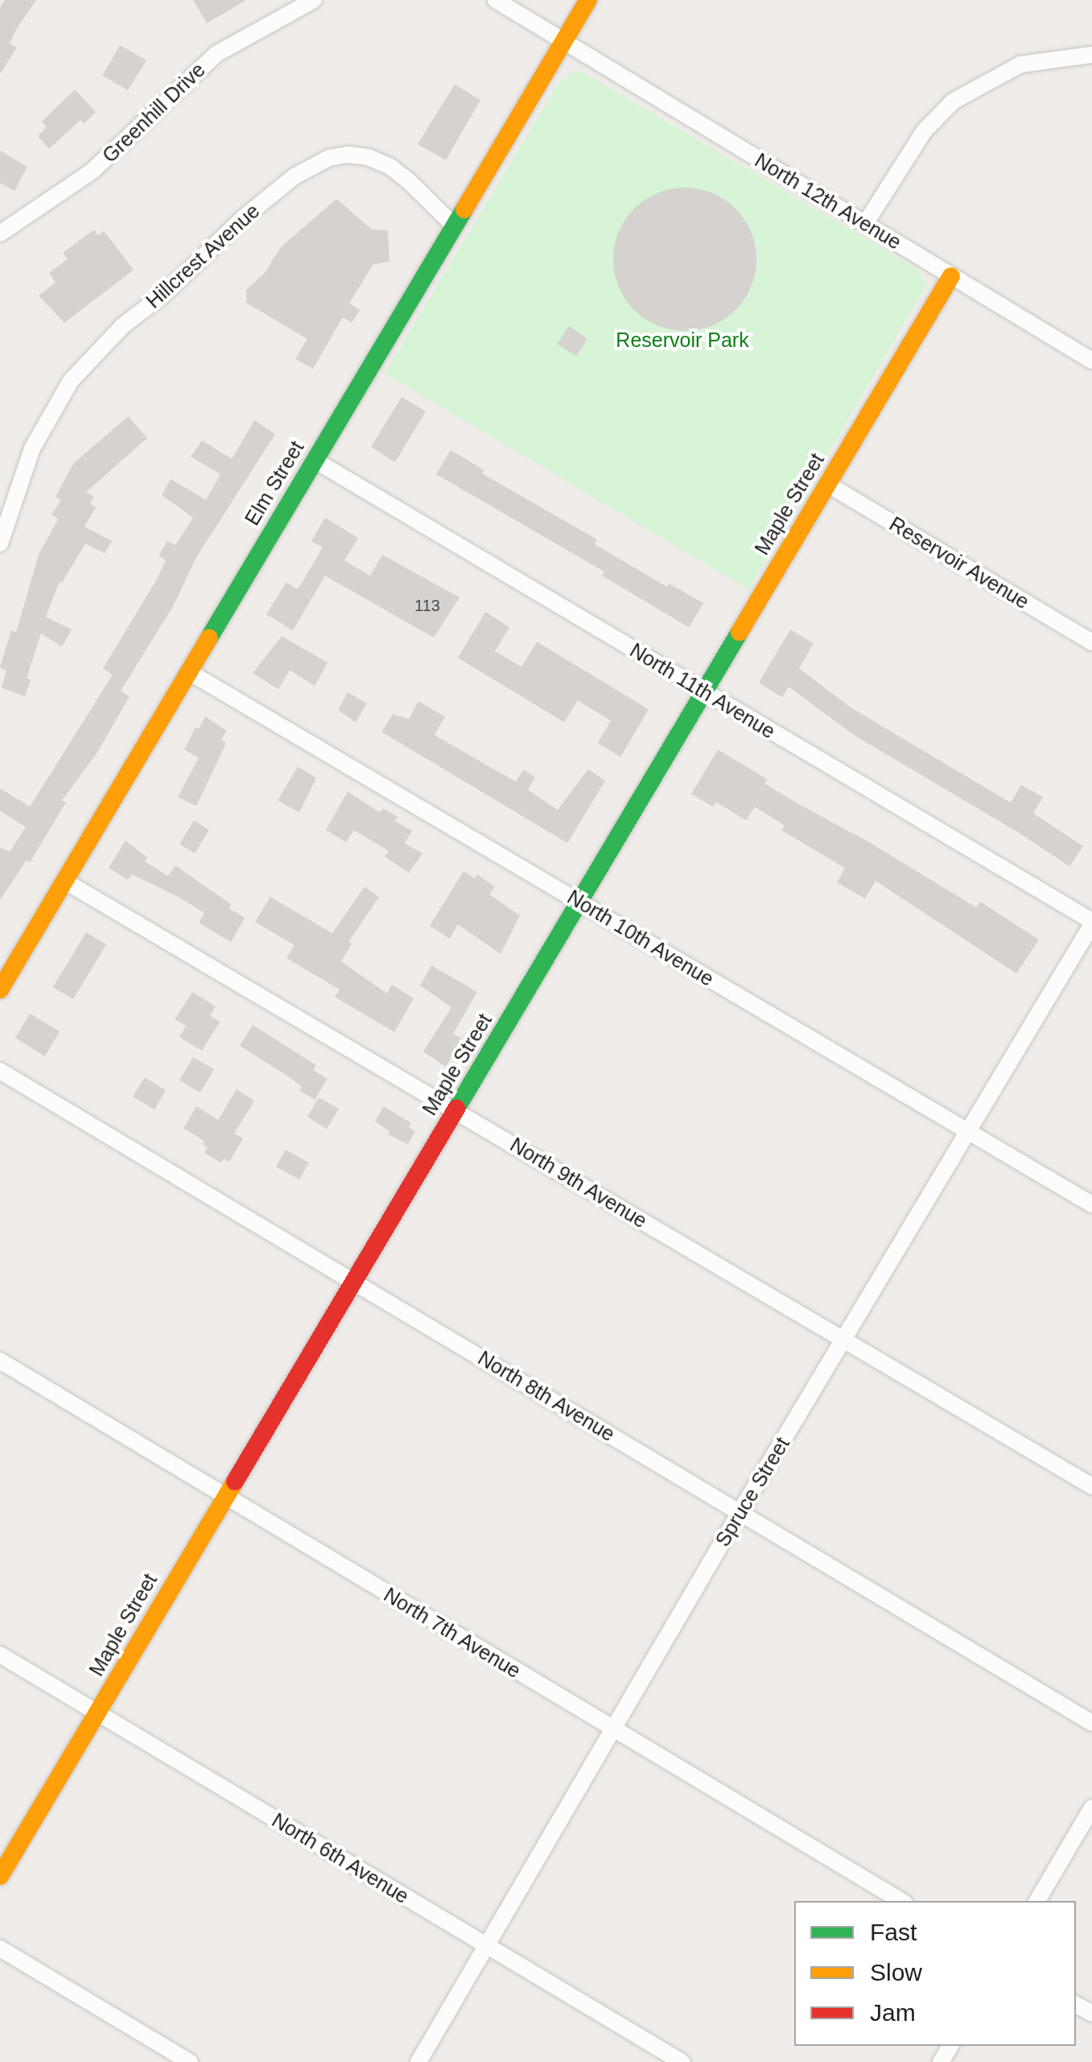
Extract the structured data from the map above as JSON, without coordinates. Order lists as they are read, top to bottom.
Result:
{
  "streets": {
    "street": [
      "Greenhill Drive",
      "North 12th Avenue",
      "Hillcrest Avenue",
      "Elm Street",
      "Maple Street",
      "Reservoir Avenue",
      "North 11th Avenue",
      "North 10th Avenue",
      "North 9th Avenue",
      "North 8th Avenue",
      "Spruce Street",
      "North 7th Avenue",
      "North 6th Avenue"
    ]
  },
  "crossings": [
    ["North 12th Avenue", "Elm Street"],
    ["North 12th Avenue", "Maple Street"],
    ["Hillcrest Avenue", "Elm Street"],
    ["Elm Street", "North 11th Avenue"],
    ["Elm Street", "North 10th Avenue"],
    ["Elm Street", "North 9th Avenue"],
    ["Maple Street", "Reservoir Avenue"],
    ["Maple Street", "North 11th Avenue"],
    ["Maple Street", "North 10th Avenue"],
    ["Maple Street", "North 9th Avenue"],
    ["Maple Street", "North 8th Avenue"],
    ["Maple Street", "North 7th Avenue"],
    ["Maple Street", "North 6th Avenue"],
    ["North 11th Avenue", "Spruce Street"],
    ["North 10th Avenue", "Spruce Street"],
    ["North 9th Avenue", "Spruce Street"],
    ["North 8th Avenue", "Spruce Street"],
    ["Spruce Street", "North 7th Avenue"],
    ["Spruce Street", "North 6th Avenue"]
  ],
  "parks": ["Reservoir Park"],
  "house_numbers": ["113"],
  "legend": ["Fast", "Slow", "Jam"]
}
